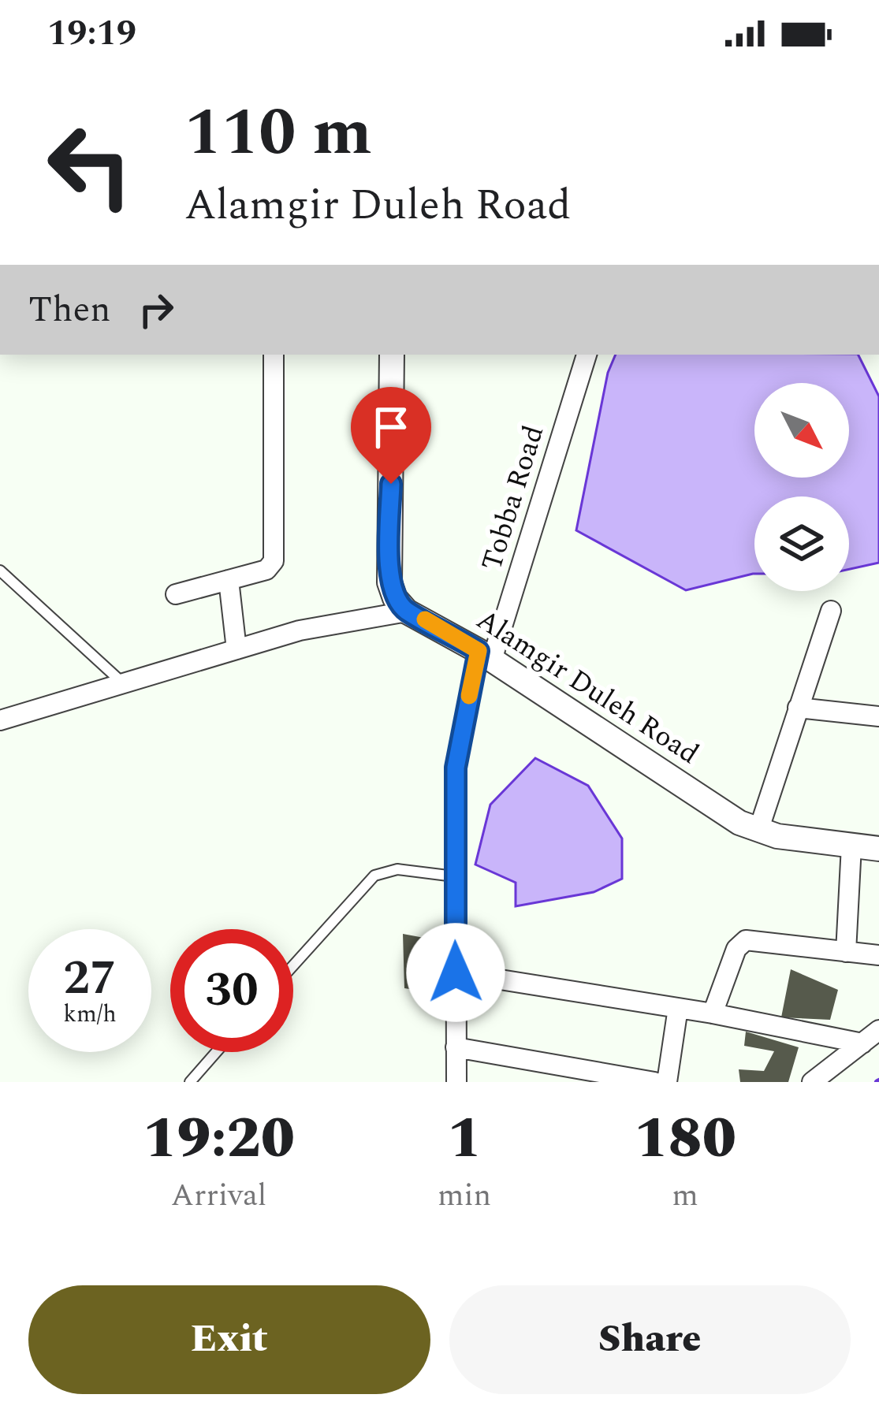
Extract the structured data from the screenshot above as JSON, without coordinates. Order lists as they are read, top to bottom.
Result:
{
  "streets": {
    "street": ["Tobba Road", "Alamgir Duleh Road"]
  },
  "crossings": [
    ["Tobba Road", "Alamgir Duleh Road"]
  ],
  "north": "bottom right",
  "page": {
    "status": "19:19",
    "turn": ["110 m", "Alamgir Duleh Road"],
    "then": "Then",
    "speed": "27 km/h",
    "limit": "30",
    "eta": [
      "19:20",
      "Arrival",
      "1",
      "min",
      "180",
      "m"
    ],
    "buttons": ["Exit", "Share"]
  }
}
